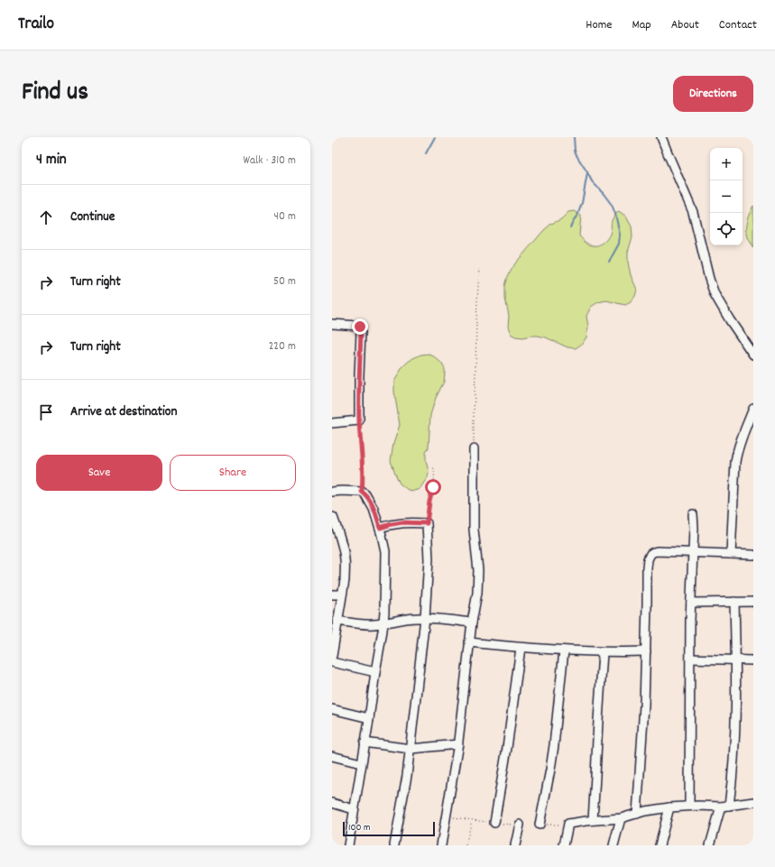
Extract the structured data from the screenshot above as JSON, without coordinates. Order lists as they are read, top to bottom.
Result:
{
  "scale_bar": "100 m",
  "page": {
    "header": "Trailo",
    "nav": [
      "Home",
      "Map",
      "About",
      "Contact"
    ],
    "title": "Find us",
    "buttons": [
      "Directions",
      ["Save", "Share"]
    ],
    "heading": ["4 min", "Walk · 310 m"],
    "map_buttons": ["+", "−"],
    "list": [
      ["Continue", "40 m"],
      ["Turn right", "50 m"],
      ["Turn right", "220 m"],
      "Arrive at destination"
    ],
    "scale": "100 m"
  }
}
